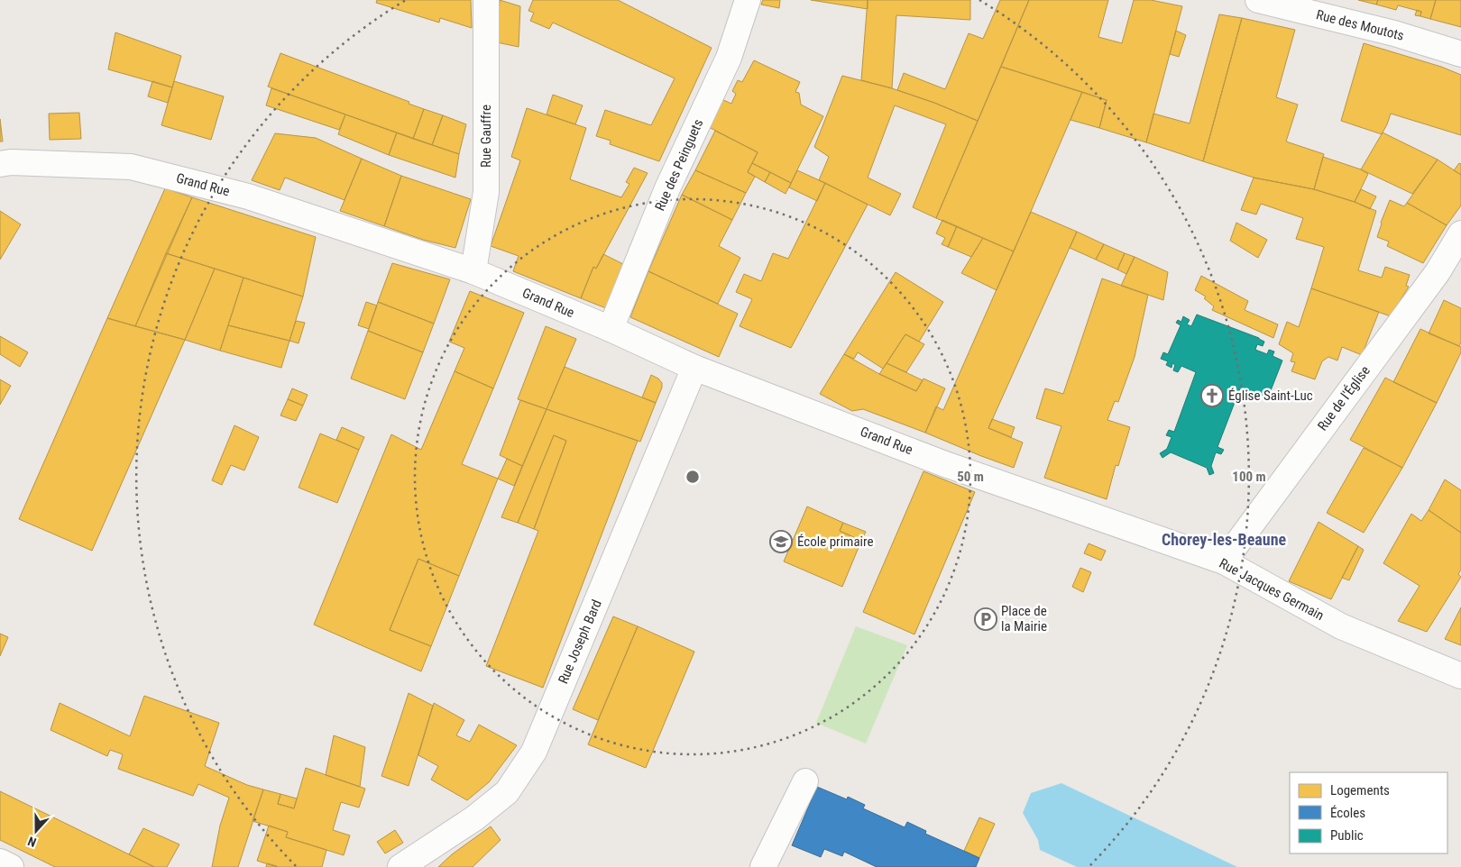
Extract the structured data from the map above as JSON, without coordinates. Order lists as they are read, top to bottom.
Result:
{
  "streets": {
    "street": [
      "Rue des Moutots",
      "Rue Gauffre",
      "Rue des Peinguets",
      "Grand Rue",
      "Rue de l'Église",
      "Rue Jacques Germain",
      "Rue Joseph Bard"
    ]
  },
  "crossings": [
    ["Rue Gauffre", "Grand Rue"],
    ["Rue des Peinguets", "Grand Rue"],
    ["Grand Rue", "Rue Jacques Germain"],
    ["Grand Rue", "Rue Joseph Bard"],
    ["Rue de l'Église", "Rue Jacques Germain"]
  ],
  "districts": ["Chorey-les-Beaune"],
  "places": {
    "church": ["Église Saint-Luc"],
    "school or university": ["École primaire"],
    "parking": ["Place de la Mairie"]
  },
  "legend": ["Logements", "Écoles", "Public"],
  "north": "bottom",
  "rings": ["50 m", "100 m"]
}
